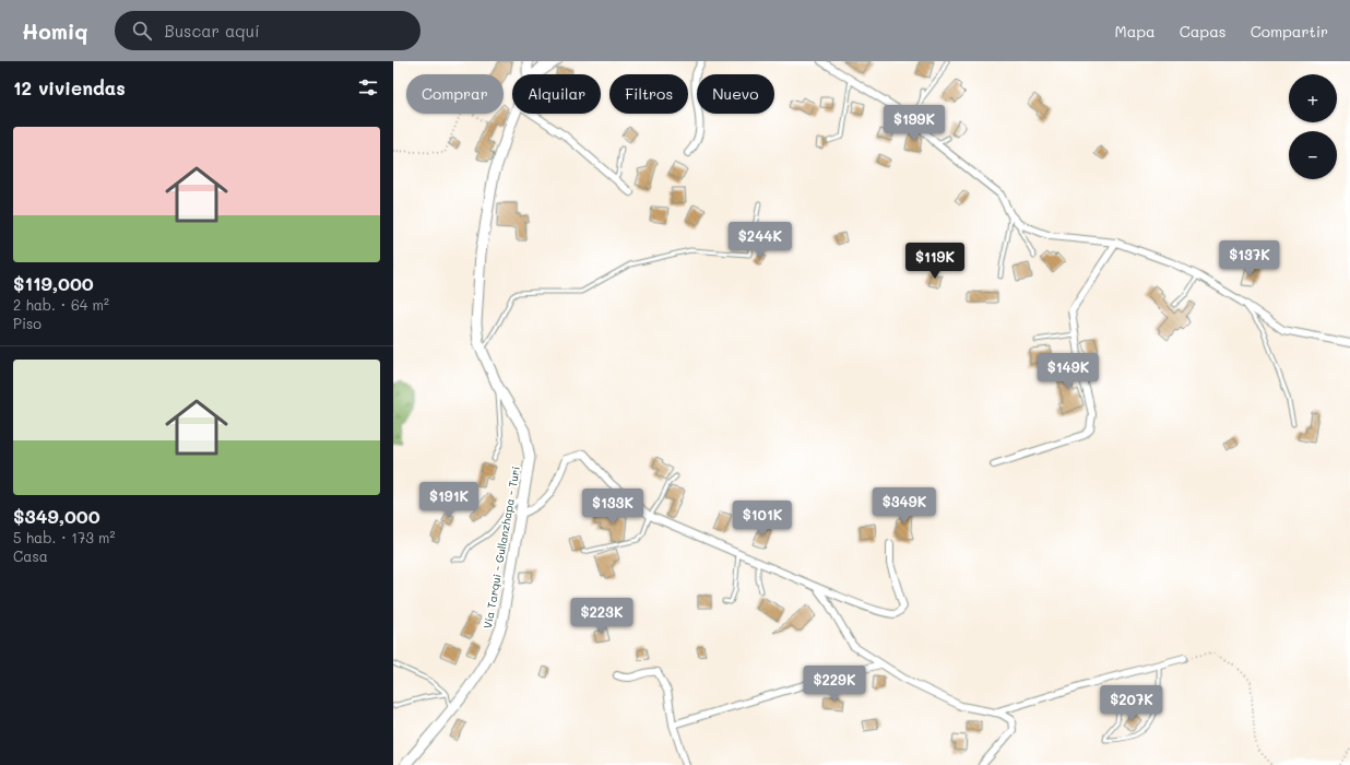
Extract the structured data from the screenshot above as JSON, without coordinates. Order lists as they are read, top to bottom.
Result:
{
  "streets": {
    "main road": ["Vía Tarqui - Gullanzhapa - Turi"]
  },
  "page": {
    "header": "Homiq",
    "search": "Buscar aquí",
    "nav": ["Mapa", "Capas", "Compartir"],
    "heading": "12 viviendas",
    "map_buttons": ["+", "−"],
    "chip": [
      "Comprar",
      "Alquilar",
      "Filtros",
      "Nuevo"
    ],
    "price": [
      "$199K",
      "$244K",
      "$137K",
      "$119K",
      "$149K",
      "$191K",
      "$349K",
      "$133K",
      "$101K",
      "$223K",
      "$229K",
      "$207K"
    ],
    "list": [
      {
        "name": "$119,000",
        "note": "2 hab. · 64 m² · Piso"
      },
      {
        "name": "$349,000",
        "note": "5 hab. · 173 m² · Casa"
      }
    ]
  }
}
